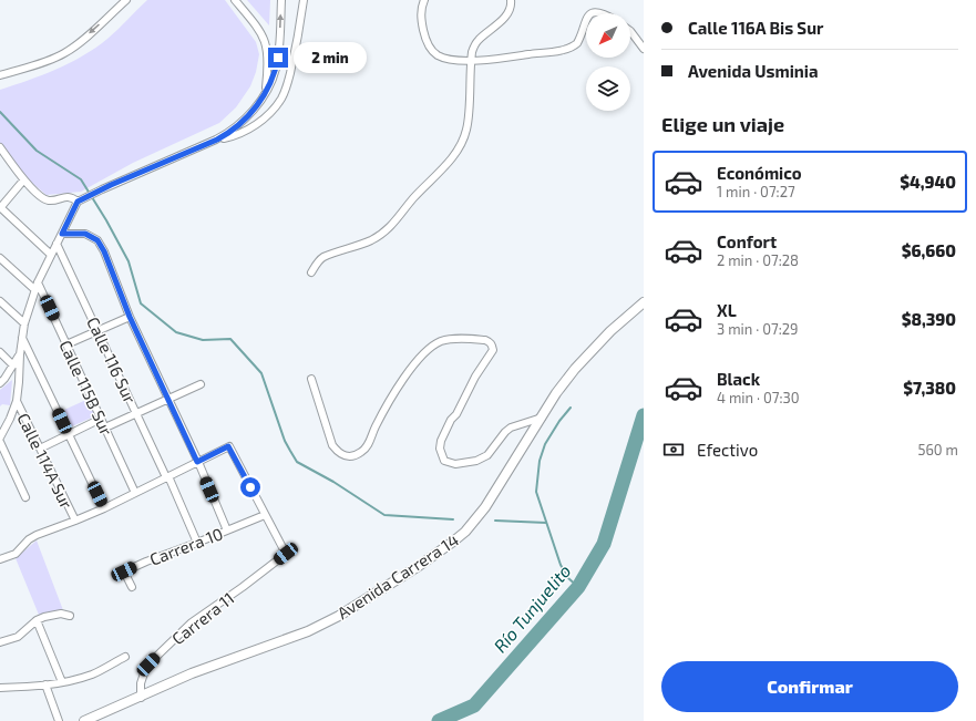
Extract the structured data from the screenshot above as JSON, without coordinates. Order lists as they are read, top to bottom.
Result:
{
  "streets": {
    "main road": ["Avenida Carrera 14"],
    "street": [
      "Calle 116 Sur",
      "Calle 115B Sur",
      "Calle 114A Sur",
      "Carrera 10",
      "Carrera 11"
    ]
  },
  "crossings": [
    ["Calle 116 Sur", "Carrera 10"],
    ["Carrera 10", "Carrera 11"],
    ["Avenida Carrera 14", "Carrera 11"]
  ],
  "water": ["Río Tunjuelito"],
  "north": "bottom left",
  "page": {
    "banner": ["Calle 116A Bis Sur", "Avenida Usminia"],
    "bubble": "2 min",
    "heading": "Elige un viaje",
    "list": [
      {
        "name": "Económico",
        "note": "1 min · 07:27",
        "value": "$4,940"
      },
      {
        "name": "Confort",
        "note": "2 min · 07:28",
        "value": "$6,660"
      },
      {
        "name": "XL",
        "note": "3 min · 07:29",
        "value": "$8,390"
      },
      {
        "name": "Black",
        "note": "4 min · 07:30",
        "value": "$7,380"
      }
    ],
    "pay": ["Efectivo", "560 m"],
    "buttons": "Confirmar"
  }
}
